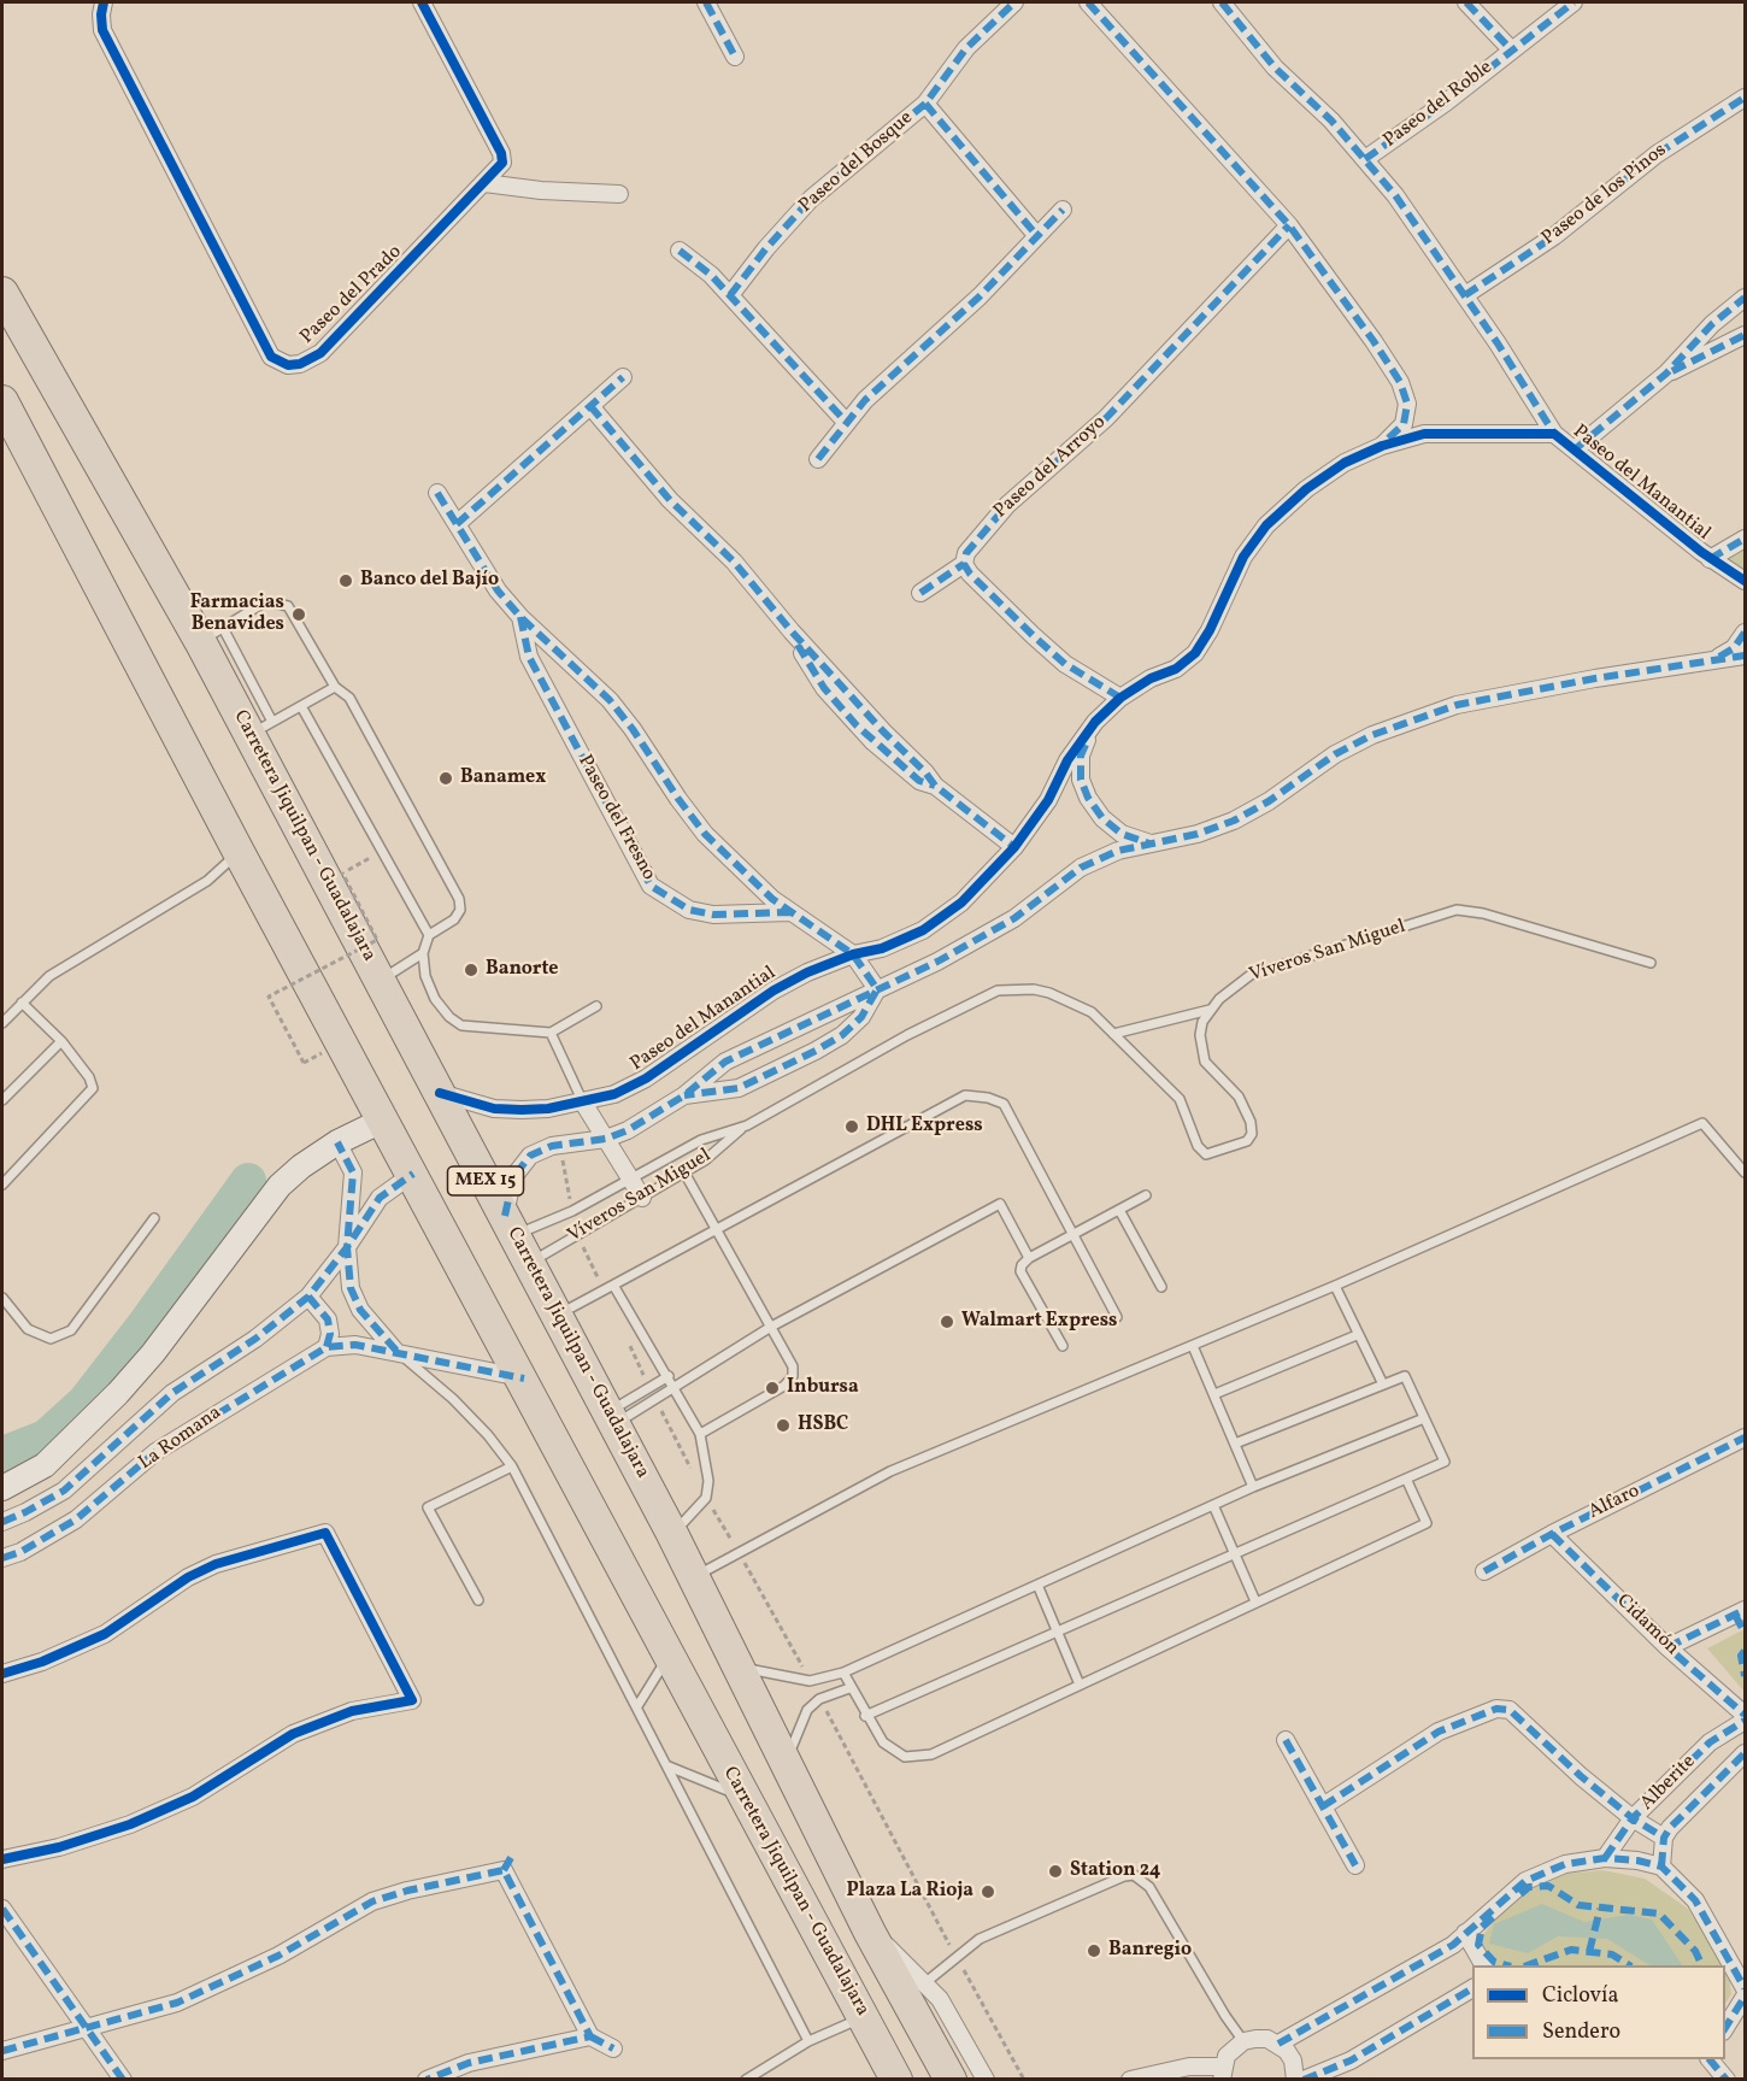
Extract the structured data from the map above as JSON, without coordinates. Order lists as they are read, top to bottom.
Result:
{
  "streets": {
    "highway": ["Carretera Jiquilpan - Guadalajara", "MEX 15"],
    "street": [
      "Paseo del Roble",
      "Paseo del Bosque",
      "Paseo de los Pinos",
      "Paseo del Prado",
      "Paseo del Arroyo",
      "Paseo del Manantial",
      "Paseo del Fresno",
      "La Romana",
      "Alfaro",
      "Cidamón",
      "Alberite"
    ],
    "lane": ["Víveros San Miguel"]
  },
  "crossings": [
    ["Paseo del Manantial", "Paseo del Fresno"],
    ["Paseo del Manantial", "Carretera Jiquilpan - Guadalajara"],
    ["Carretera Jiquilpan - Guadalajara", "Víveros San Miguel"],
    ["Carretera Jiquilpan - Guadalajara", "La Romana"],
    ["Alfaro", "Cidamón"]
  ],
  "places": [
    "Banco del Bajío",
    "Farmacias Benavides",
    "Banamex",
    "Banorte",
    "DHL Express",
    "Walmart Express",
    "Inbursa",
    "HSBC",
    "Station 24",
    "Plaza La Rioja",
    "Banregio"
  ],
  "legend": ["Ciclovía", "Sendero"]
}
